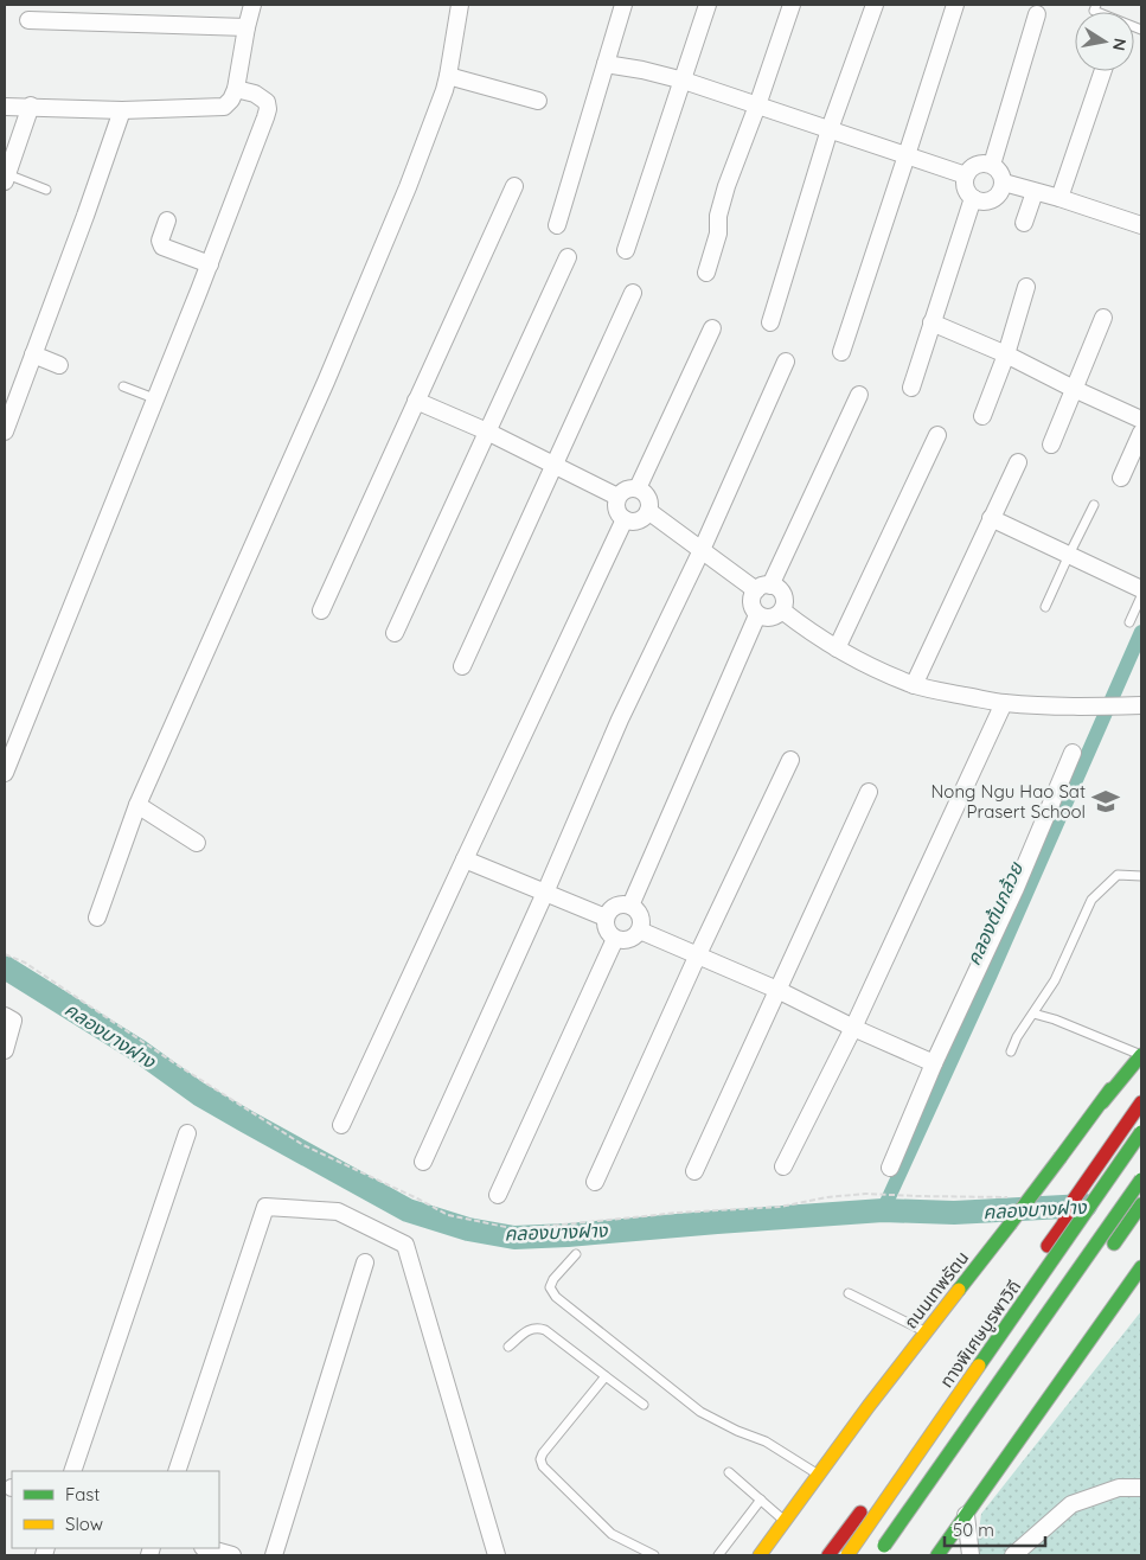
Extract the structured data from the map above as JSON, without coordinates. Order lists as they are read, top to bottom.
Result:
{
  "streets": {
    "main road": ["ถนนเทพรัตน", "ทางพิเศษบูรพาวิถี"]
  },
  "water": ["คลองต้นกล้วย", "คลองบางฝาง"],
  "places": {
    "school or university": ["Nong Ngu Hao Sat Prasert School"]
  },
  "legend": ["Fast", "Slow"],
  "scale_bar": "50 m",
  "north": "right"
}
